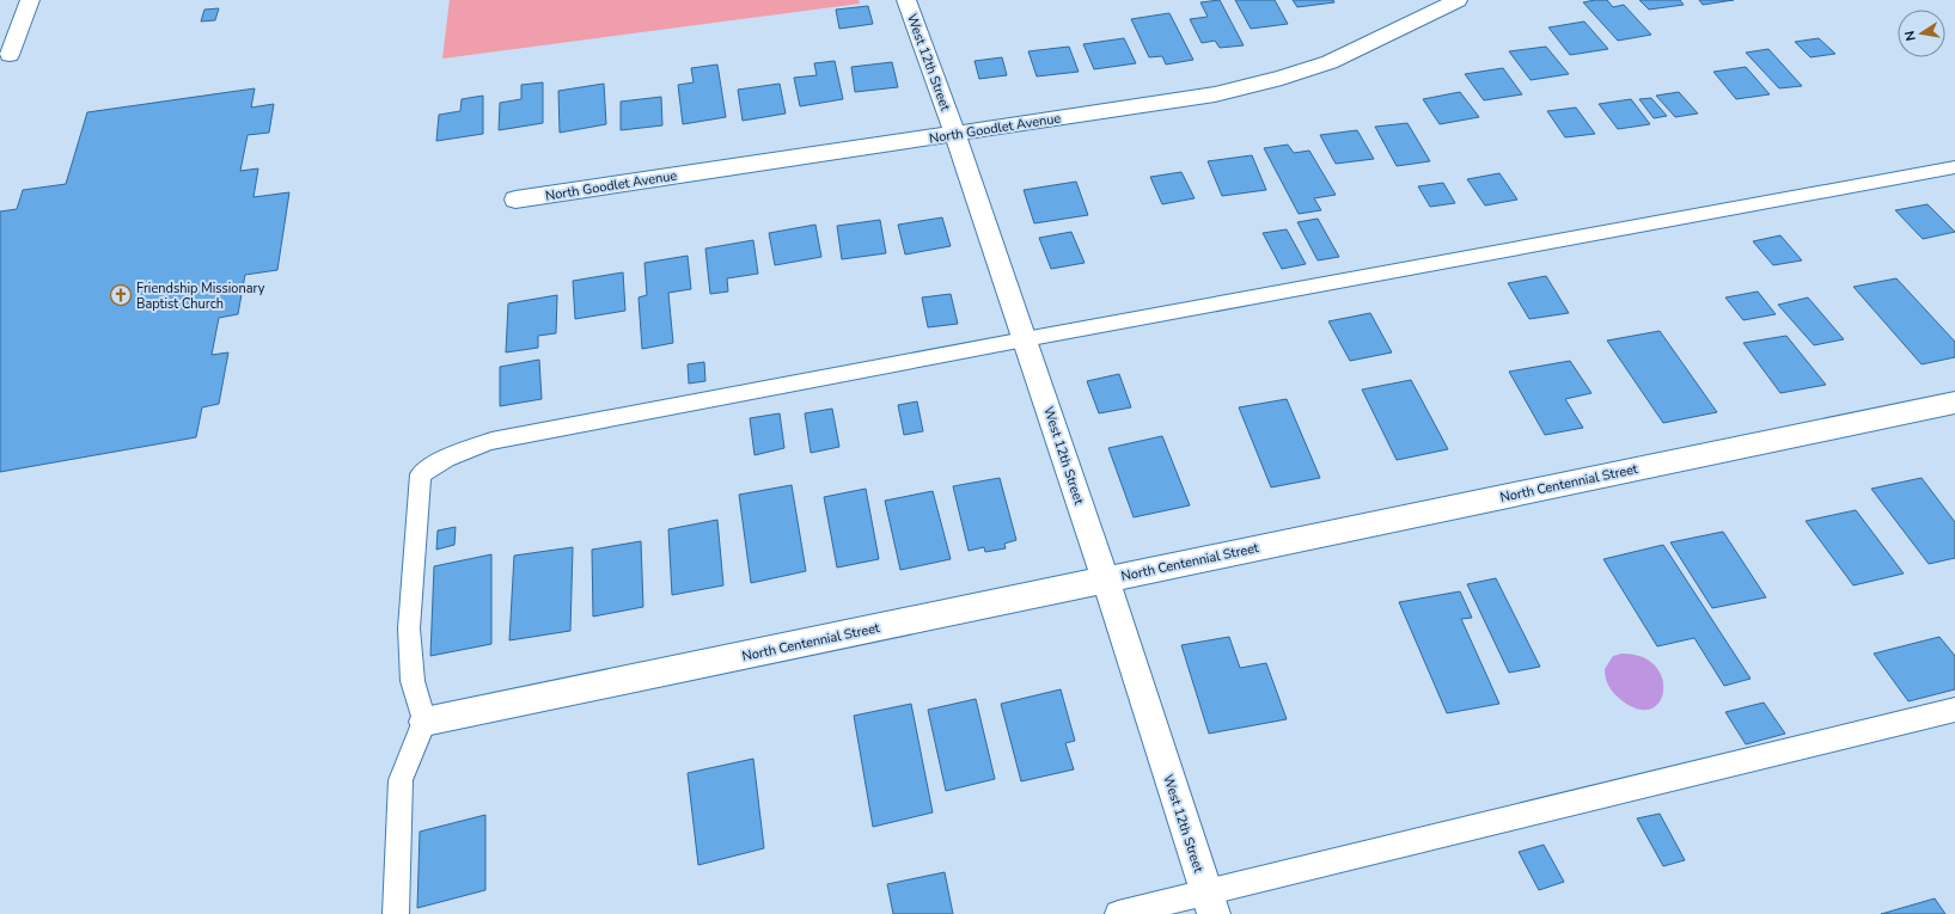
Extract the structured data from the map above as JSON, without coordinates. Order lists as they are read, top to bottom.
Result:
{
  "streets": {
    "street": ["West 12th Street", "North Goodlet Avenue", "North Centennial Street"]
  },
  "crossings": [
    ["West 12th Street", "North Goodlet Avenue"],
    ["West 12th Street", "North Centennial Street"]
  ],
  "places": {
    "church": ["Friendship Missionary Baptist Church"]
  },
  "north": "left"
}
